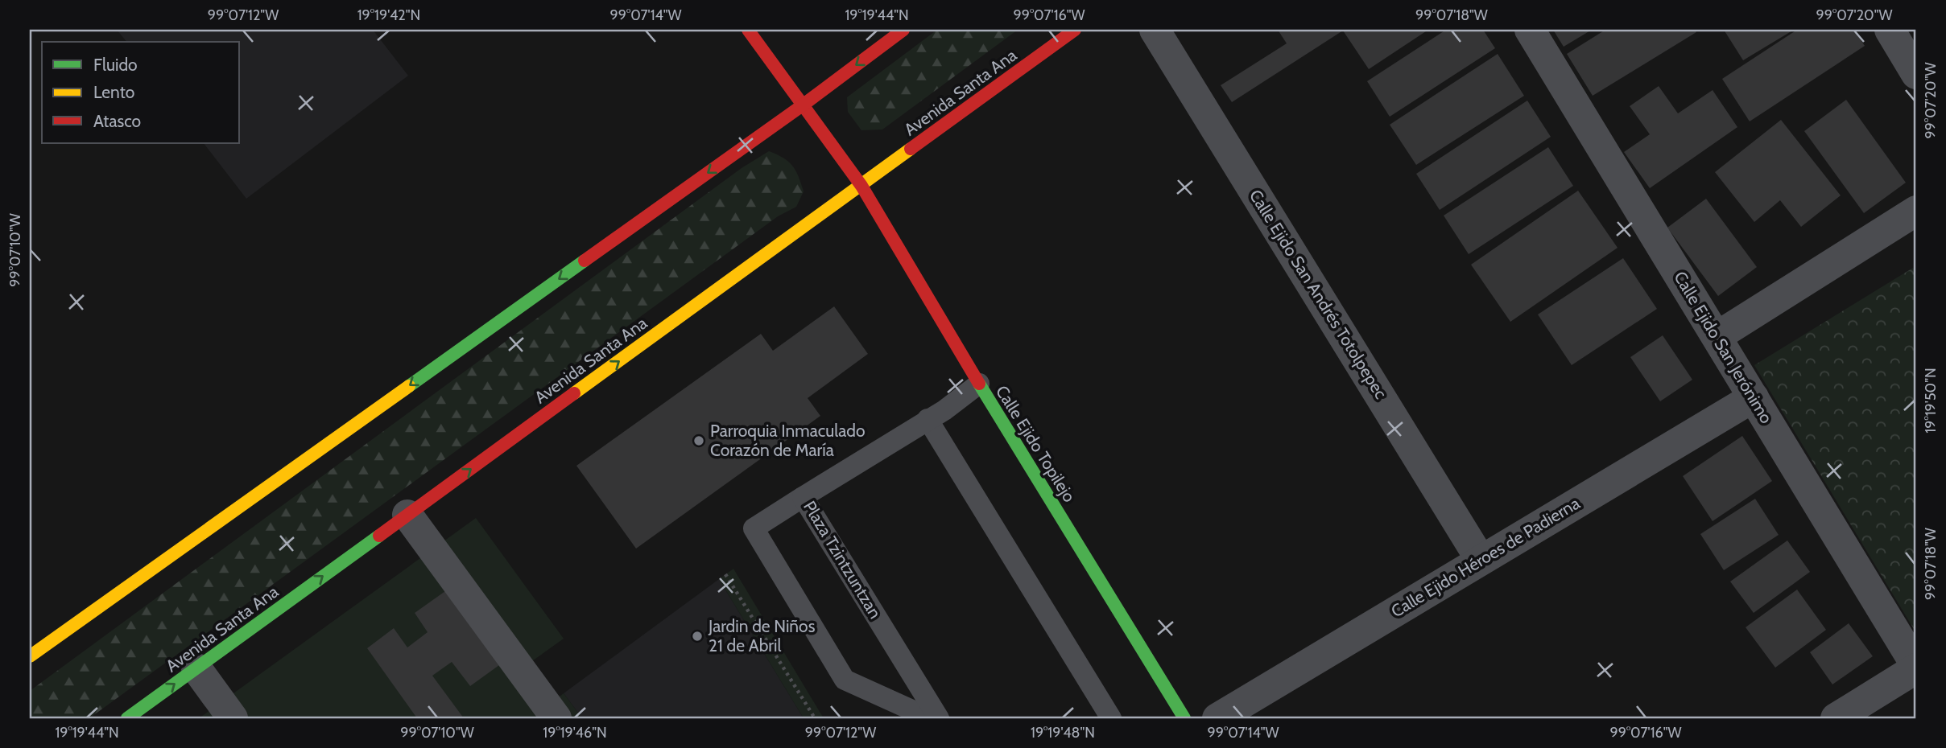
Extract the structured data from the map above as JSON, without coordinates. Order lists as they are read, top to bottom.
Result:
{
  "streets": {
    "main road": ["Avenida Santa Ana", "Calle Ejido Topilejo"],
    "street": ["Calle Ejido San Andrés Totolpepec", "Calle Ejido San Jerónimo", "Calle Ejido Héroes de Padierna"],
    "lane": ["Plaza Tzintzuntzan"]
  },
  "crossings": [
    ["Avenida Santa Ana", "Calle Ejido Topilejo"],
    ["Calle Ejido San Andrés Totolpepec", "Calle Ejido Héroes de Padierna"],
    ["Calle Ejido San Jerónimo", "Calle Ejido Héroes de Padierna"],
    ["Calle Ejido Topilejo", "Plaza Tzintzuntzan"]
  ],
  "places": ["Parroquia Inmaculado Corazón de María", "Jardin de Niños 21 de Abril"],
  "legend": ["Fluido", "Lento", "Atasco"],
  "coordinates": [
    "99°07'12\"W",
    "19°19'42\"N",
    "99°07'14\"W",
    "19°19'44\"N",
    "99°07'16\"W",
    "99°07'18\"W",
    "99°07'20\"W",
    "99°07'10\"W",
    "19°19'50\"N",
    "19°19'46\"N",
    "19°19'48\"N"
  ]
}
